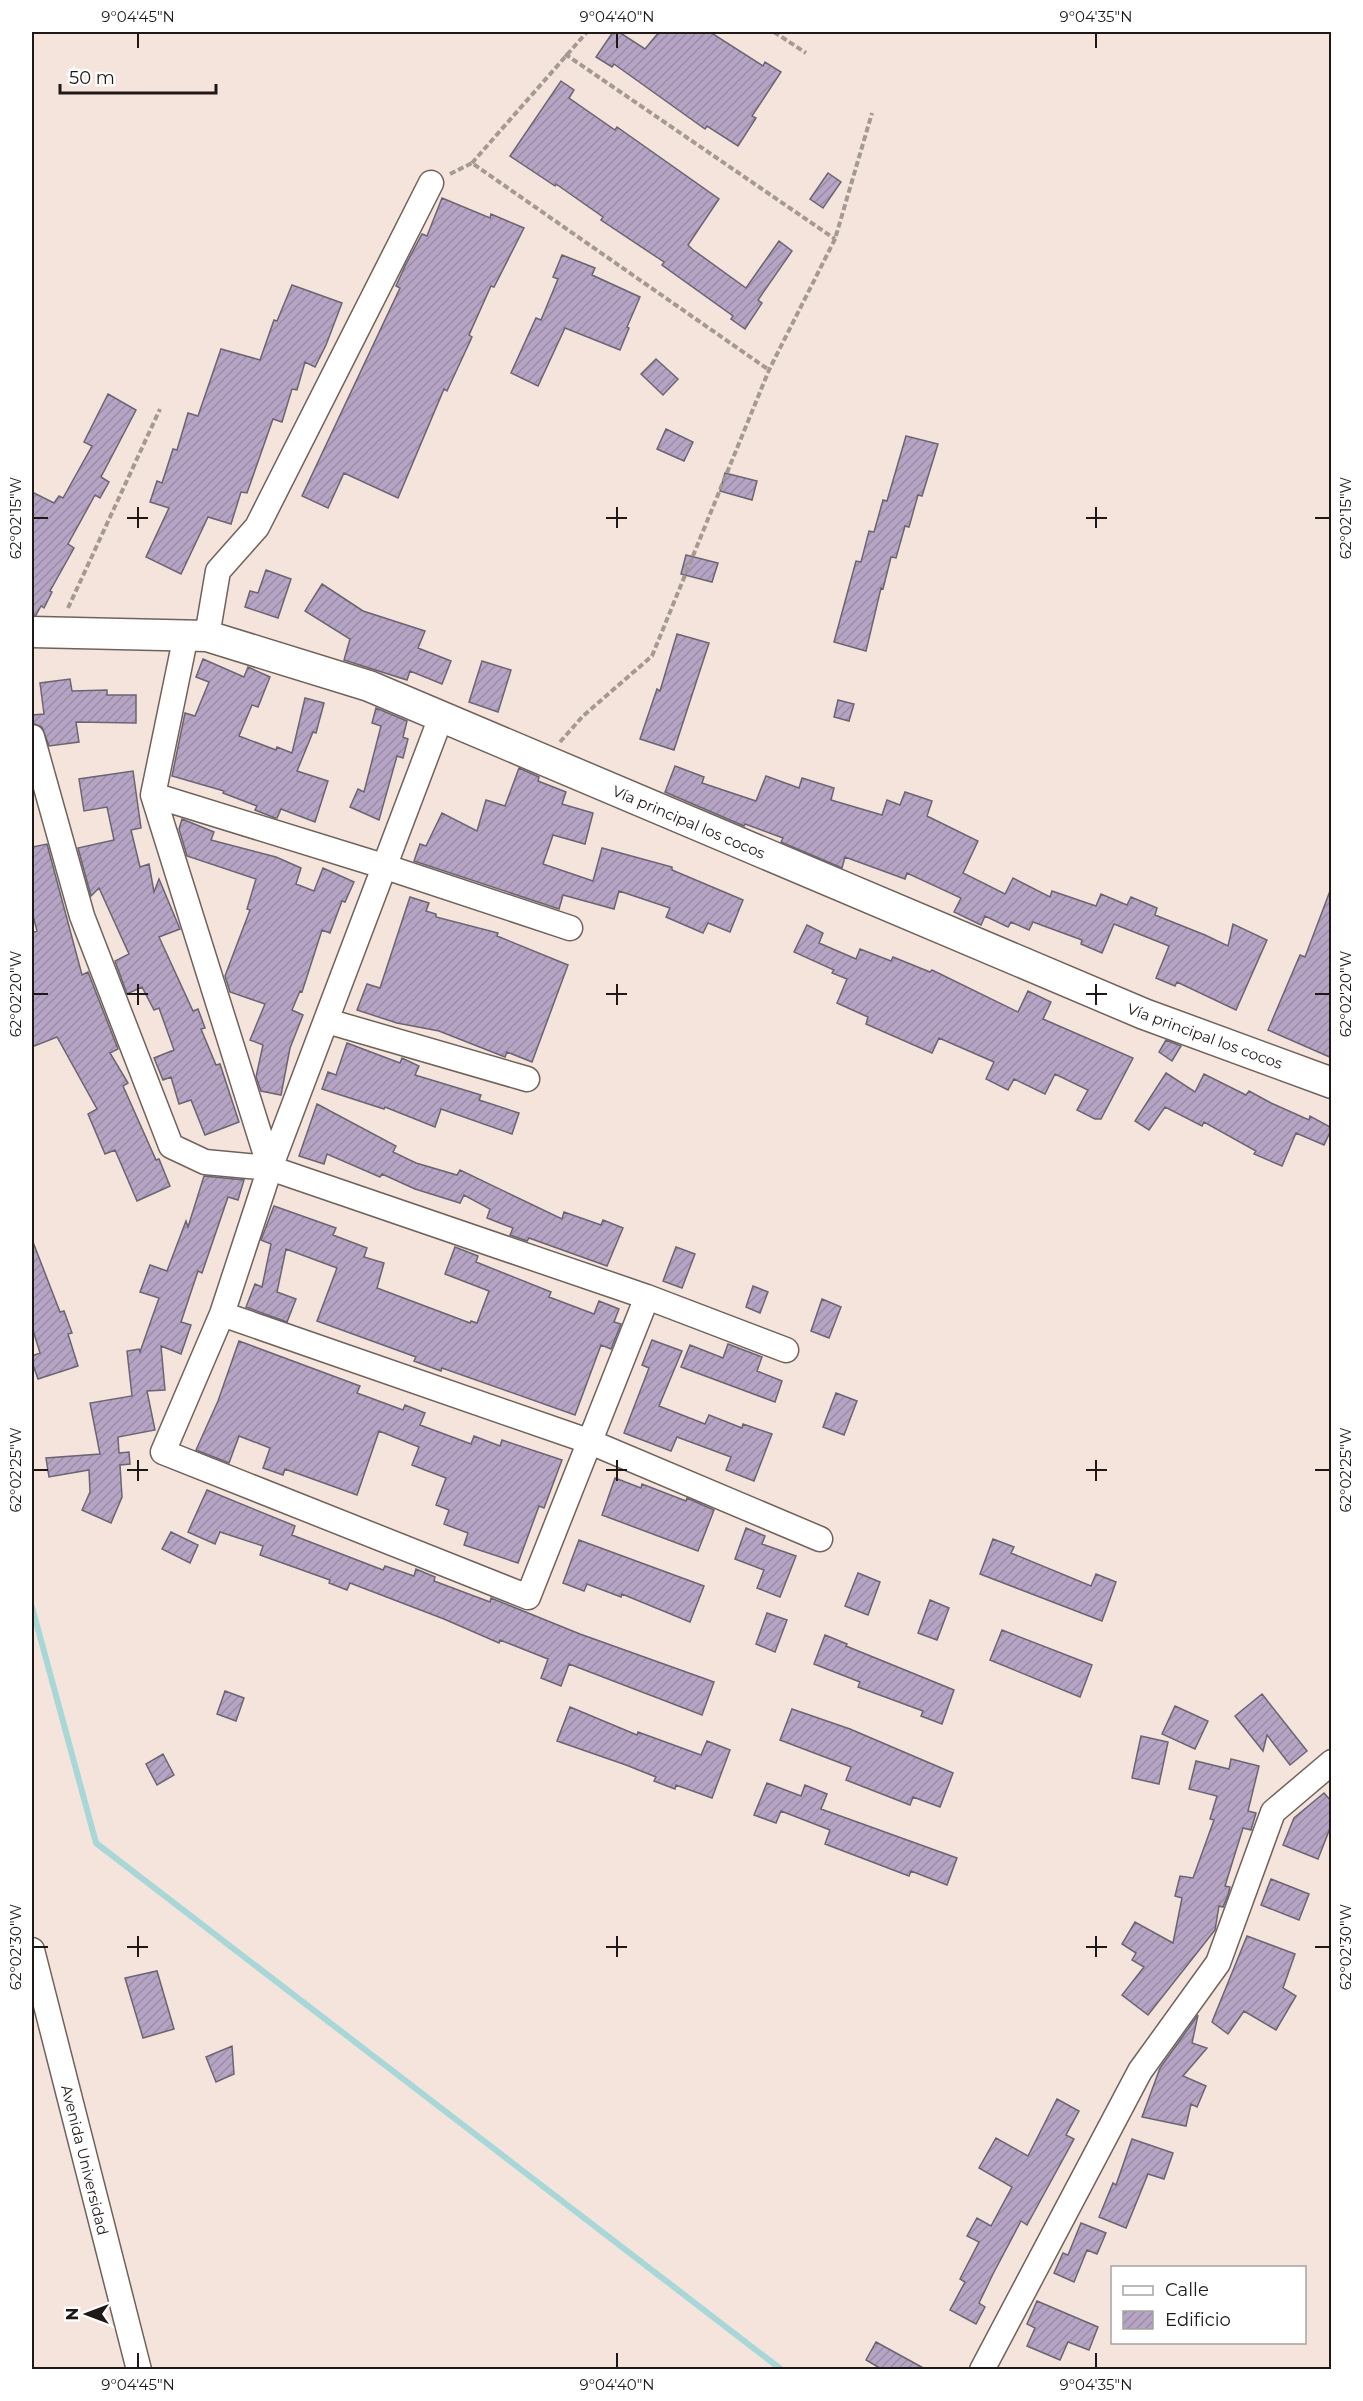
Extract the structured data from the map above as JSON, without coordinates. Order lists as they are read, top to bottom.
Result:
{
  "streets": {
    "street": ["Vía principal los cocos", "Avenida Universidad"]
  },
  "legend": ["Calle", "Edificio"],
  "scale_bar": "50 m",
  "north": "left",
  "coordinates": [
    "9°04'45\"N",
    "9°04'40\"N",
    "9°04'35\"N",
    "62°02'15\"W",
    "62°02'20\"W",
    "62°02'25\"W",
    "62°02'30\"W"
  ]
}
